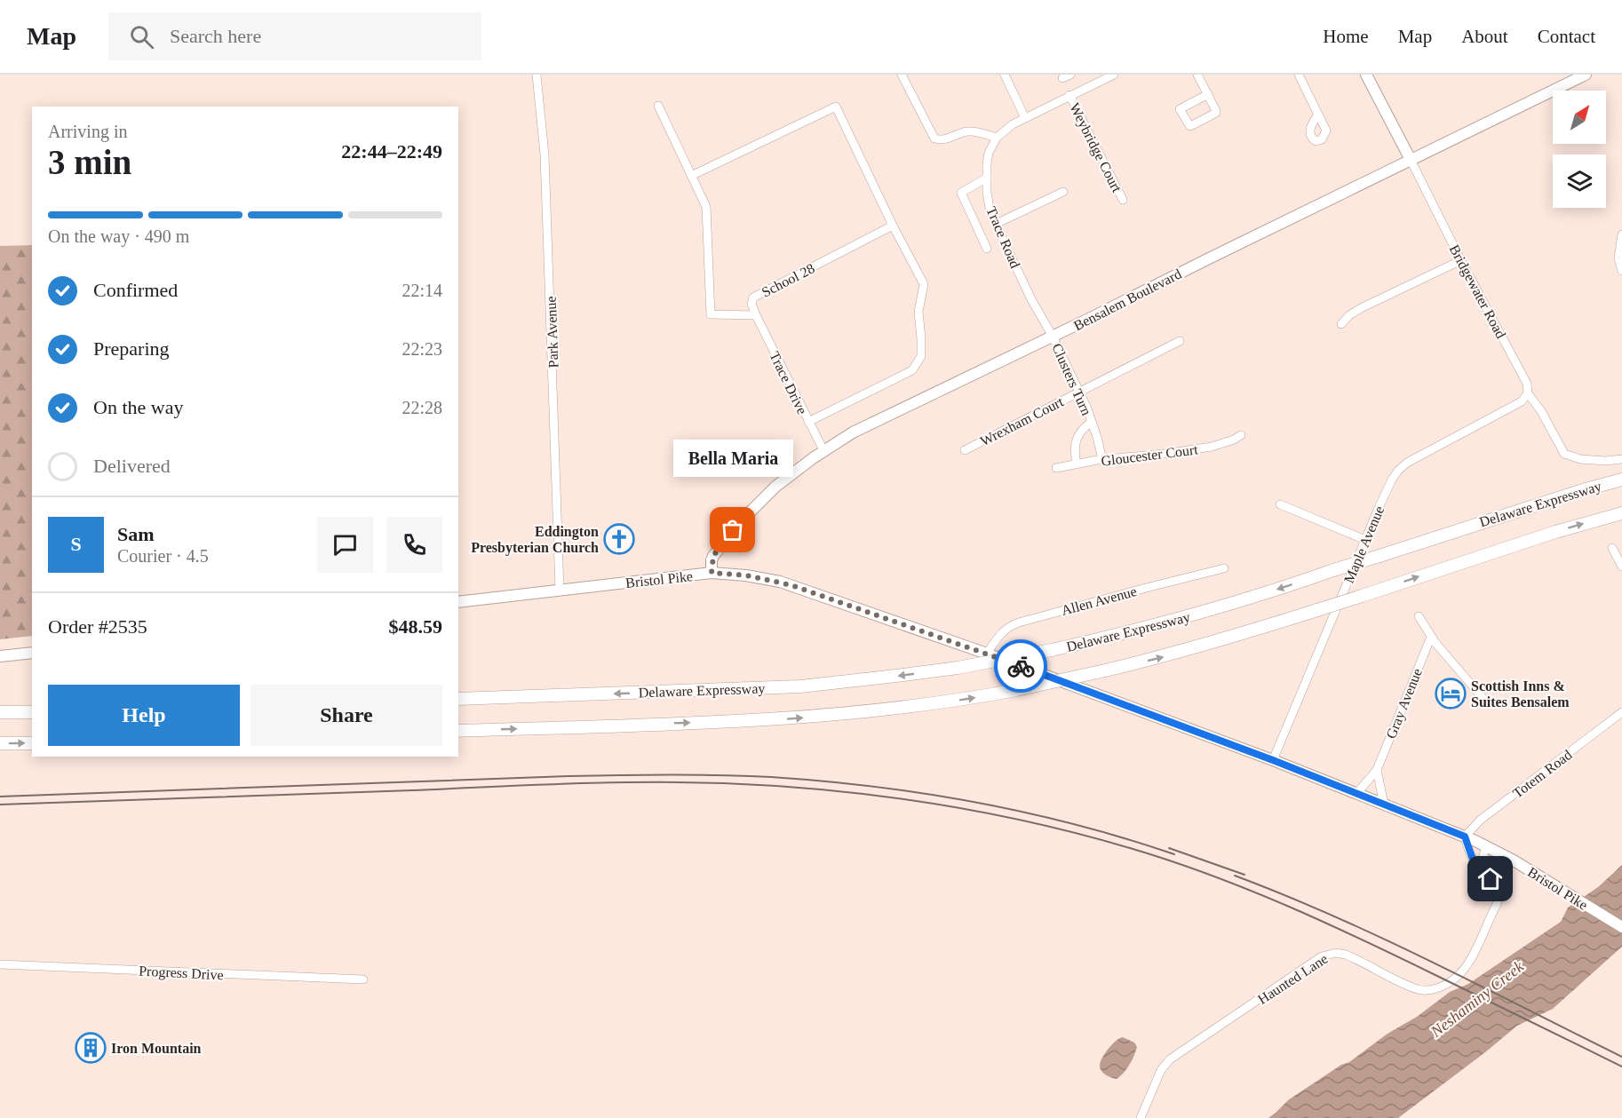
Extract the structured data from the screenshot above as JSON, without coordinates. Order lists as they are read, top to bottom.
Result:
{
  "streets": {
    "highway": ["Delaware Expressway"],
    "main road": ["Bridgewater Road", "Bensalem Boulevard", "Bristol Pike"],
    "street": [
      "Weybridge Court",
      "Trace Road",
      "School 28",
      "Park Avenue",
      "Clusters Turn",
      "Trace Drive",
      "Wrexham Court",
      "Gloucester Court",
      "Maple Avenue",
      "Allen Avenue",
      "Gray Avenue",
      "Totem Road",
      "Progress Drive",
      "Haunted Lane"
    ]
  },
  "crossings": [
    ["Trace Road", "Bensalem Boulevard"],
    ["Trace Road", "Clusters Turn"],
    ["School 28", "Trace Drive"],
    ["Bridgewater Road", "Bensalem Boulevard"],
    ["Bridgewater Road", "Maple Avenue"],
    ["Bensalem Boulevard", "Clusters Turn"],
    ["Bensalem Boulevard", "Trace Drive"],
    ["Bensalem Boulevard", "Bristol Pike"],
    ["Park Avenue", "Bristol Pike"],
    ["Clusters Turn", "Wrexham Court"],
    ["Clusters Turn", "Gloucester Court"],
    ["Maple Avenue", "Bristol Pike"],
    ["Bristol Pike", "Allen Avenue"],
    ["Bristol Pike", "Gray Avenue"],
    ["Bristol Pike", "Totem Road"],
    ["Bristol Pike", "Haunted Lane"],
    ["Totem Road", "Haunted Lane"]
  ],
  "water": ["Neshaminy Creek"],
  "places": {
    "other": ["Bella Maria"],
    "church": ["Eddington Presbyterian Church"],
    "hotel": ["Scottish Inns & Suites Bensalem"],
    "building": ["Iron Mountain"]
  },
  "north": "top right",
  "page": {
    "header": "Map",
    "search": "Search here",
    "nav": [
      "Home",
      "Map",
      "About",
      "Contact"
    ],
    "heading": ["3 min", "Arriving in", "22:44–22:49"],
    "panel": [
      "Sam",
      "Courier · 4.5",
      "Order #2535",
      "$48.59"
    ],
    "bar": "On the way · 490 m",
    "list": [
      ["Confirmed", "22:14"],
      ["Preparing", "22:23"],
      ["On the way", "22:28"],
      "Delivered"
    ],
    "bubble": "Bella Maria",
    "round": "S",
    "buttons": ["Help", "Share"]
  }
}
